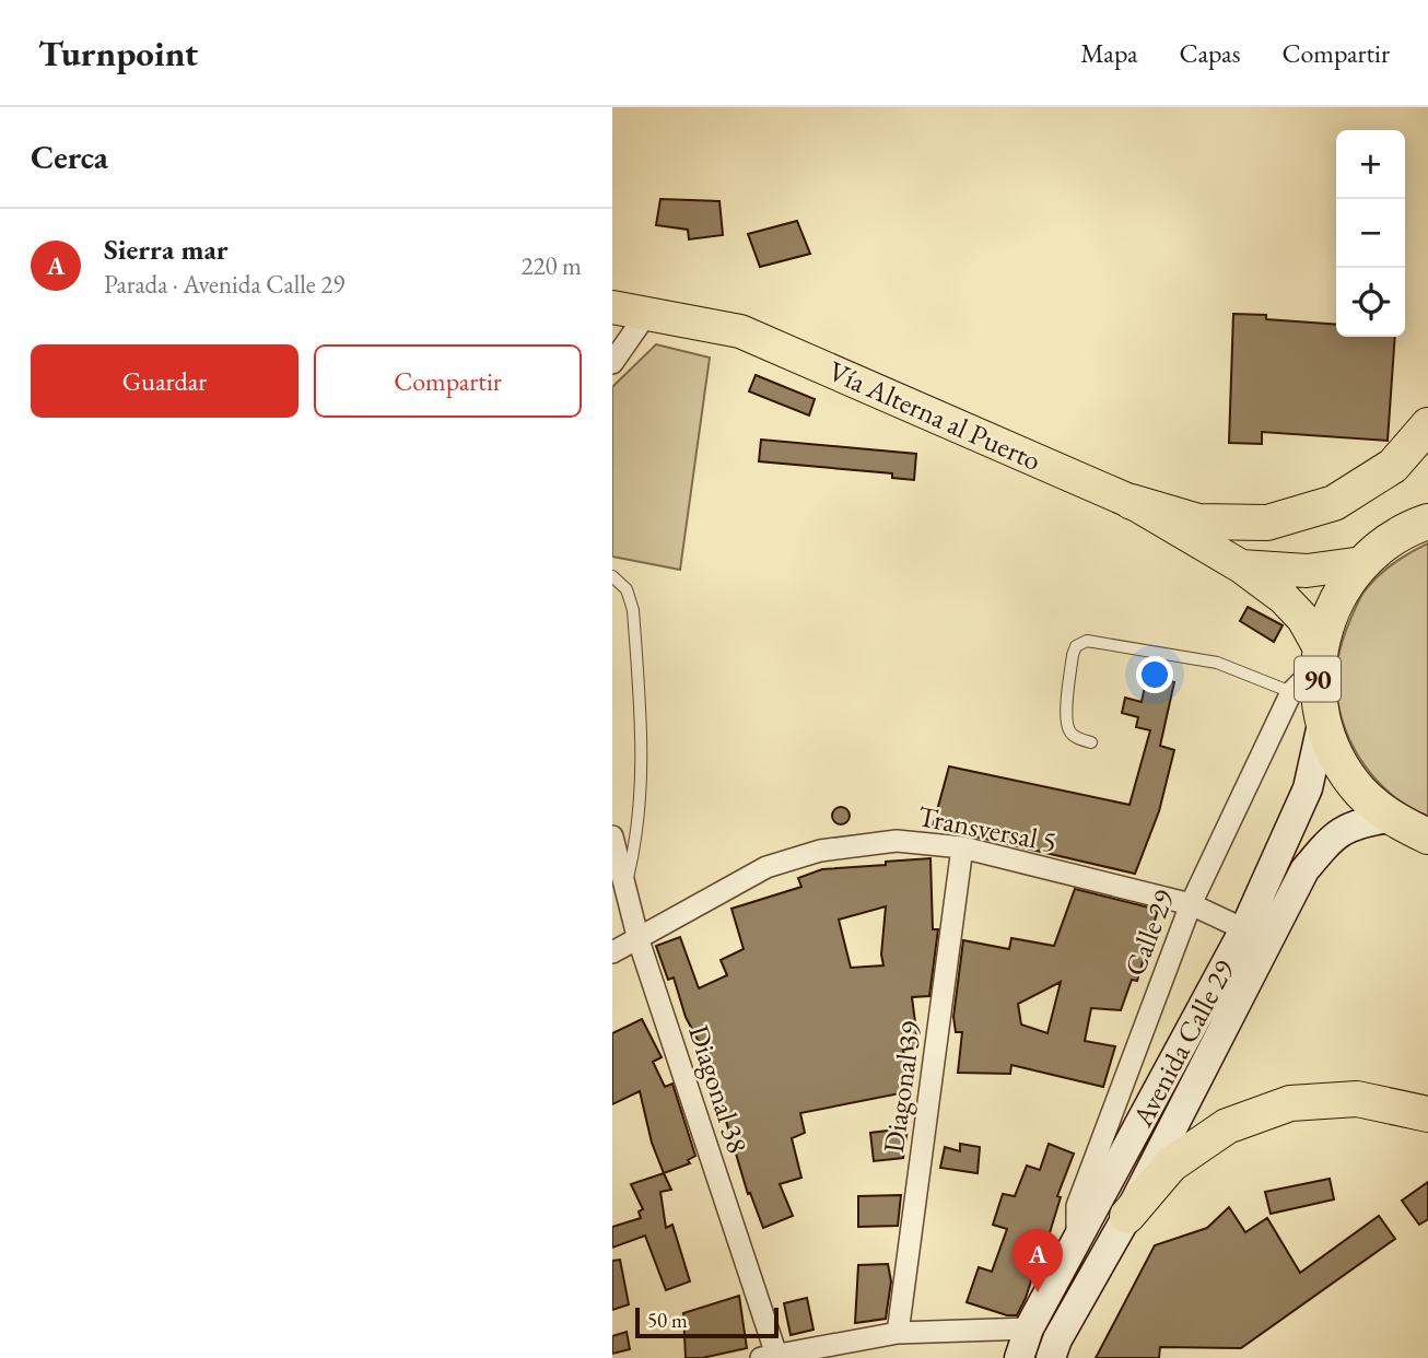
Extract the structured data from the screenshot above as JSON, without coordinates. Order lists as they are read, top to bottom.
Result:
{
  "streets": {
    "highway": ["90"],
    "main road": ["Vía Alterna al Puerto", "Avenida Calle 29"],
    "street": [
      "Transversal 5",
      "Calle 29",
      "Diagonal 39",
      "Diagonal 38"
    ]
  },
  "crossings": [
    ["Vía Alterna al Puerto", "90"],
    ["Vía Alterna al Puerto", "Calle 29"],
    ["90", "Calle 29"],
    ["90", "Avenida Calle 29"],
    ["Transversal 5", "Calle 29"],
    ["Transversal 5", "Avenida Calle 29"],
    ["Transversal 5", "Diagonal 39"],
    ["Transversal 5", "Diagonal 38"],
    ["Calle 29", "Avenida Calle 29"]
  ],
  "scale_bar": "50 m",
  "page": {
    "header": "Turnpoint",
    "nav": ["Mapa", "Capas", "Compartir"],
    "heading": "Cerca",
    "map_buttons": ["+", "−"],
    "list": [
      {
        "mark": "A",
        "name": "Sierra mar",
        "note": "Parada · Avenida Calle 29",
        "value": "220 m"
      }
    ],
    "buttons": ["Guardar", "Compartir"],
    "pins": "A",
    "scale": "50 m"
  }
}
